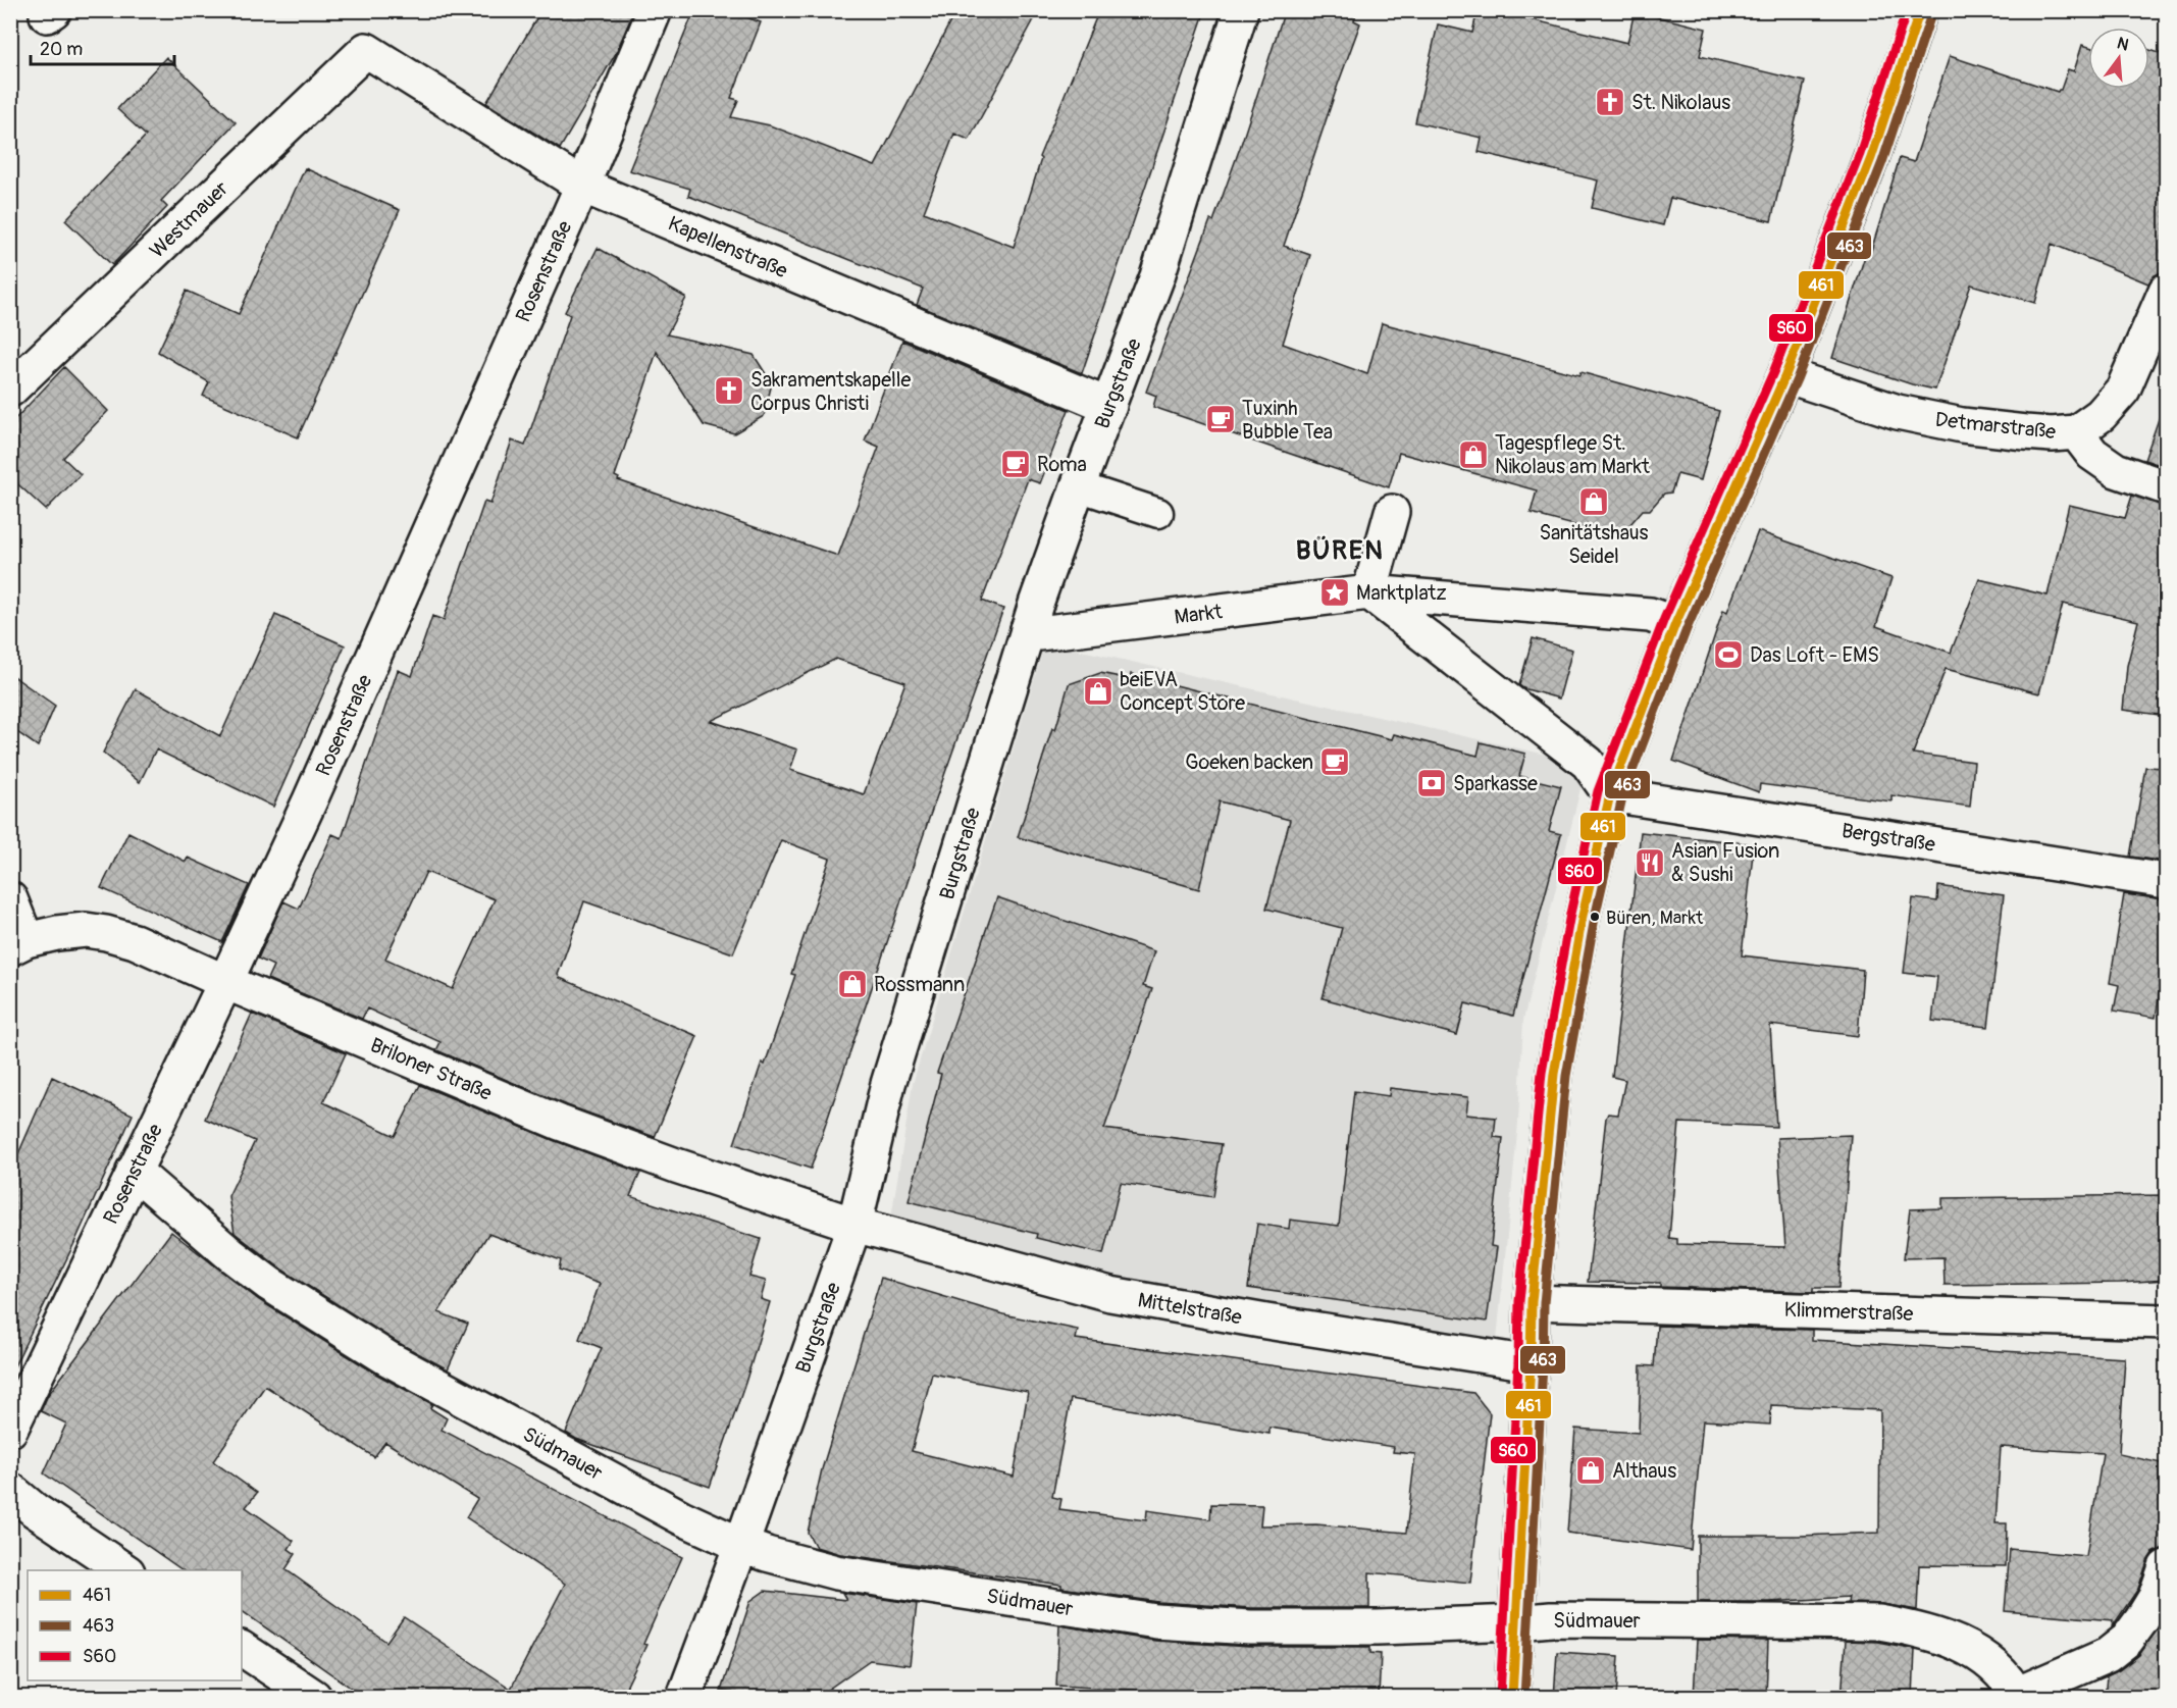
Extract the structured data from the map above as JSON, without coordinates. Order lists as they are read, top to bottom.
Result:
{
  "streets": {
    "street": [
      "Westmauer",
      "Kapellenstraße",
      "Rosenstraße",
      "Burgstraße",
      "Detmarstraße",
      "Markt",
      "Bergstraße",
      "Briloner Straße",
      "Mittelstraße",
      "Klimmerstraße",
      "Südmauer"
    ]
  },
  "crossings": [
    ["Westmauer", "Kapellenstraße"],
    ["Kapellenstraße", "Rosenstraße"],
    ["Kapellenstraße", "Burgstraße"],
    ["Rosenstraße", "Briloner Straße"],
    ["Rosenstraße", "Südmauer"],
    ["Burgstraße", "Markt"],
    ["Burgstraße", "Briloner Straße"],
    ["Burgstraße", "Mittelstraße"],
    ["Burgstraße", "Südmauer"],
    ["Briloner Straße", "Mittelstraße"]
  ],
  "districts": ["BÜREN"],
  "places": {
    "church": ["St. Nikolaus", "Sakramentskapelle Corpus Christi"],
    "cafe": ["Tuxinh Bubble Tea", "Roma", "Goeken backen"],
    "shop": [
      "Tagespflege St. Nikolaus am Markt",
      "Sanitätshaus Seidel",
      "beiEVA Concept Store",
      "Rossmann",
      "Althaus"
    ],
    "place": ["Marktplatz"],
    "sports": ["Das Loft - EMS"],
    "bank": ["Sparkasse"],
    "restaurant": ["Asian Fusion & Sushi"],
    "other": ["Büren, Markt"]
  },
  "lines": ["transit line 461", "transit line S60", "transit line 463"],
  "legend": ["461", "463", "S60"],
  "scale_bar": "20 m",
  "north": "top"
}
